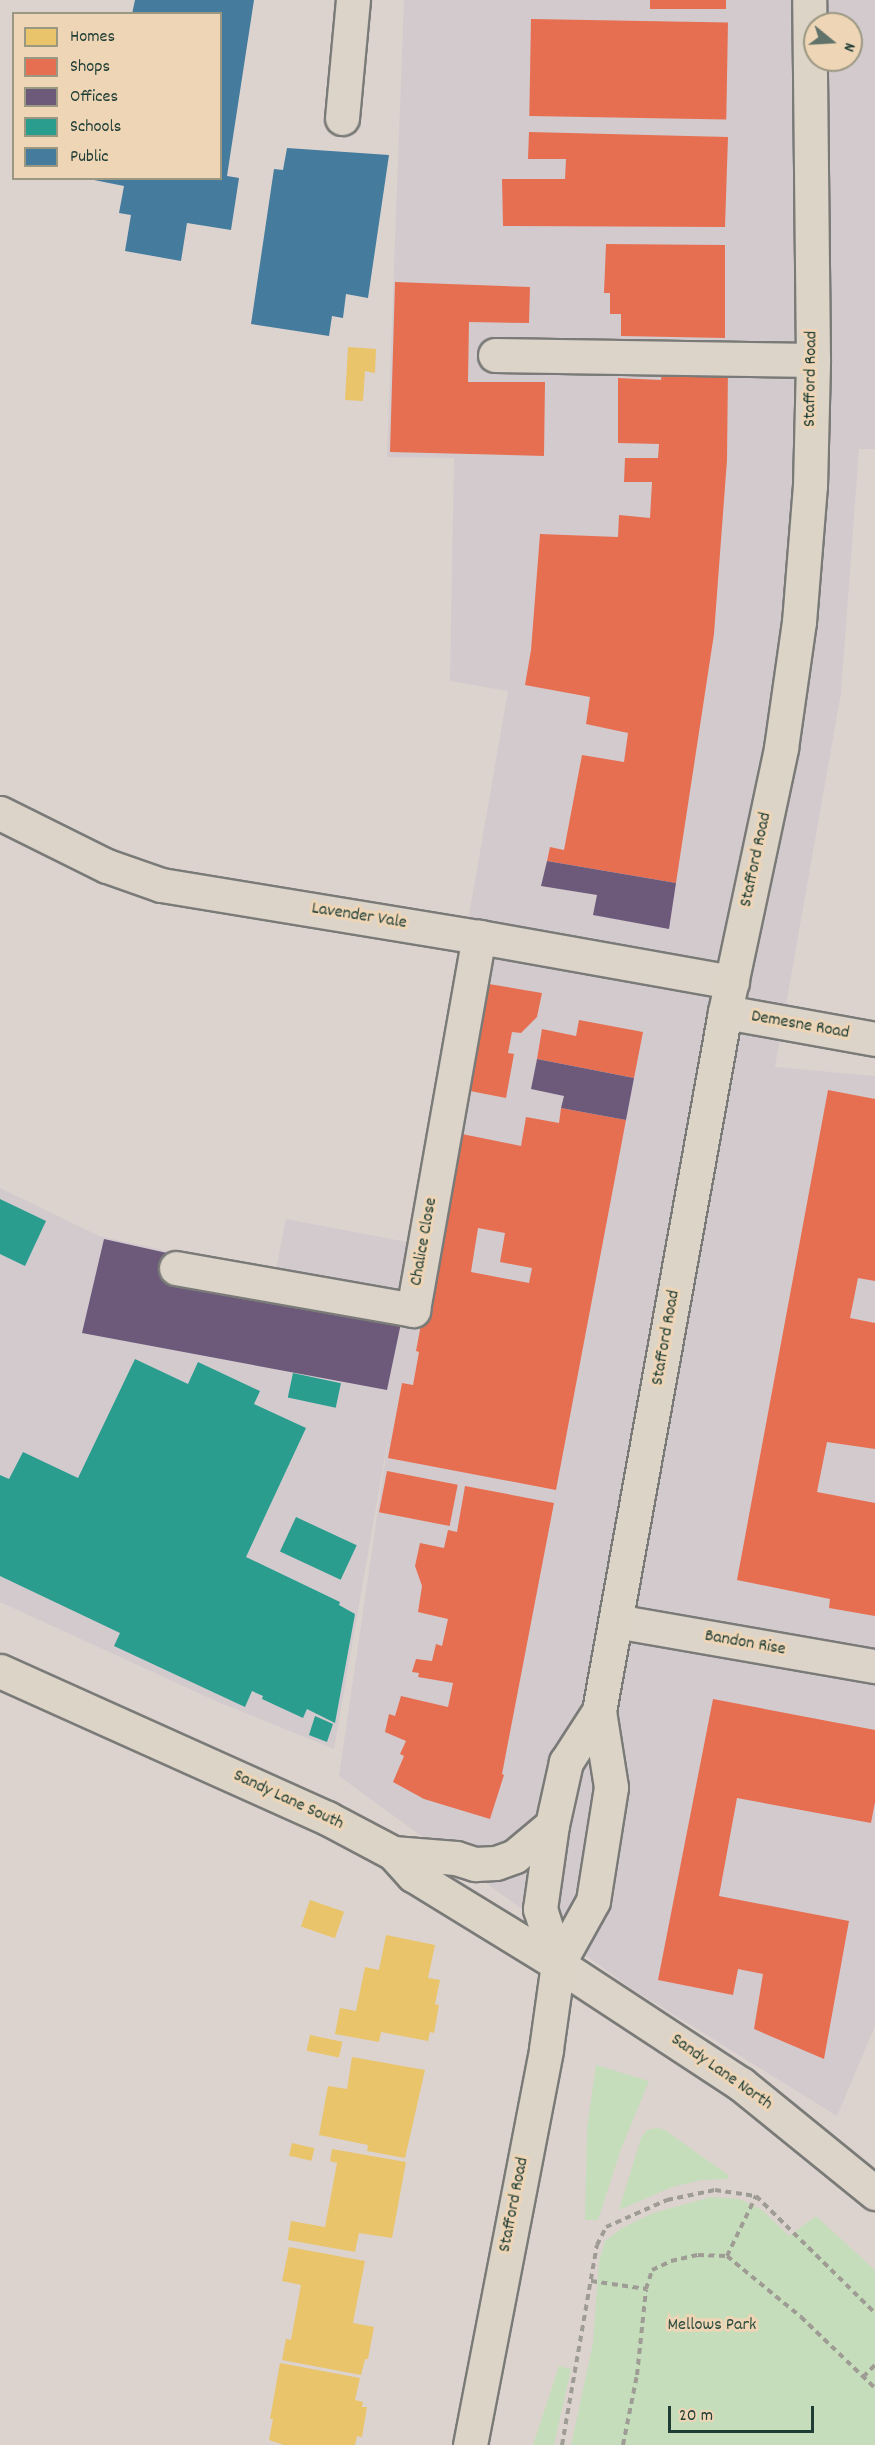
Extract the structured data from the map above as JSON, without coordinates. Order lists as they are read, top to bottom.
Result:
{
  "streets": {
    "main road": ["Stafford Road", "Sandy Lane South"],
    "street": [
      "Lavender Vale",
      "Demesne Road",
      "Chalice Close",
      "Bandon Rise",
      "Sandy Lane North"
    ]
  },
  "crossings": [
    ["Stafford Road", "Lavender Vale"],
    ["Stafford Road", "Demesne Road"],
    ["Stafford Road", "Bandon Rise"],
    ["Stafford Road", "Sandy Lane South"],
    ["Stafford Road", "Sandy Lane North"],
    ["Lavender Vale", "Demesne Road"],
    ["Lavender Vale", "Chalice Close"],
    ["Sandy Lane South", "Sandy Lane North"]
  ],
  "parks": ["Mellows Park"],
  "legend": [
    "Homes",
    "Shops",
    "Offices",
    "Schools",
    "Public"
  ],
  "scale_bar": "20 m",
  "north": "right"
}
